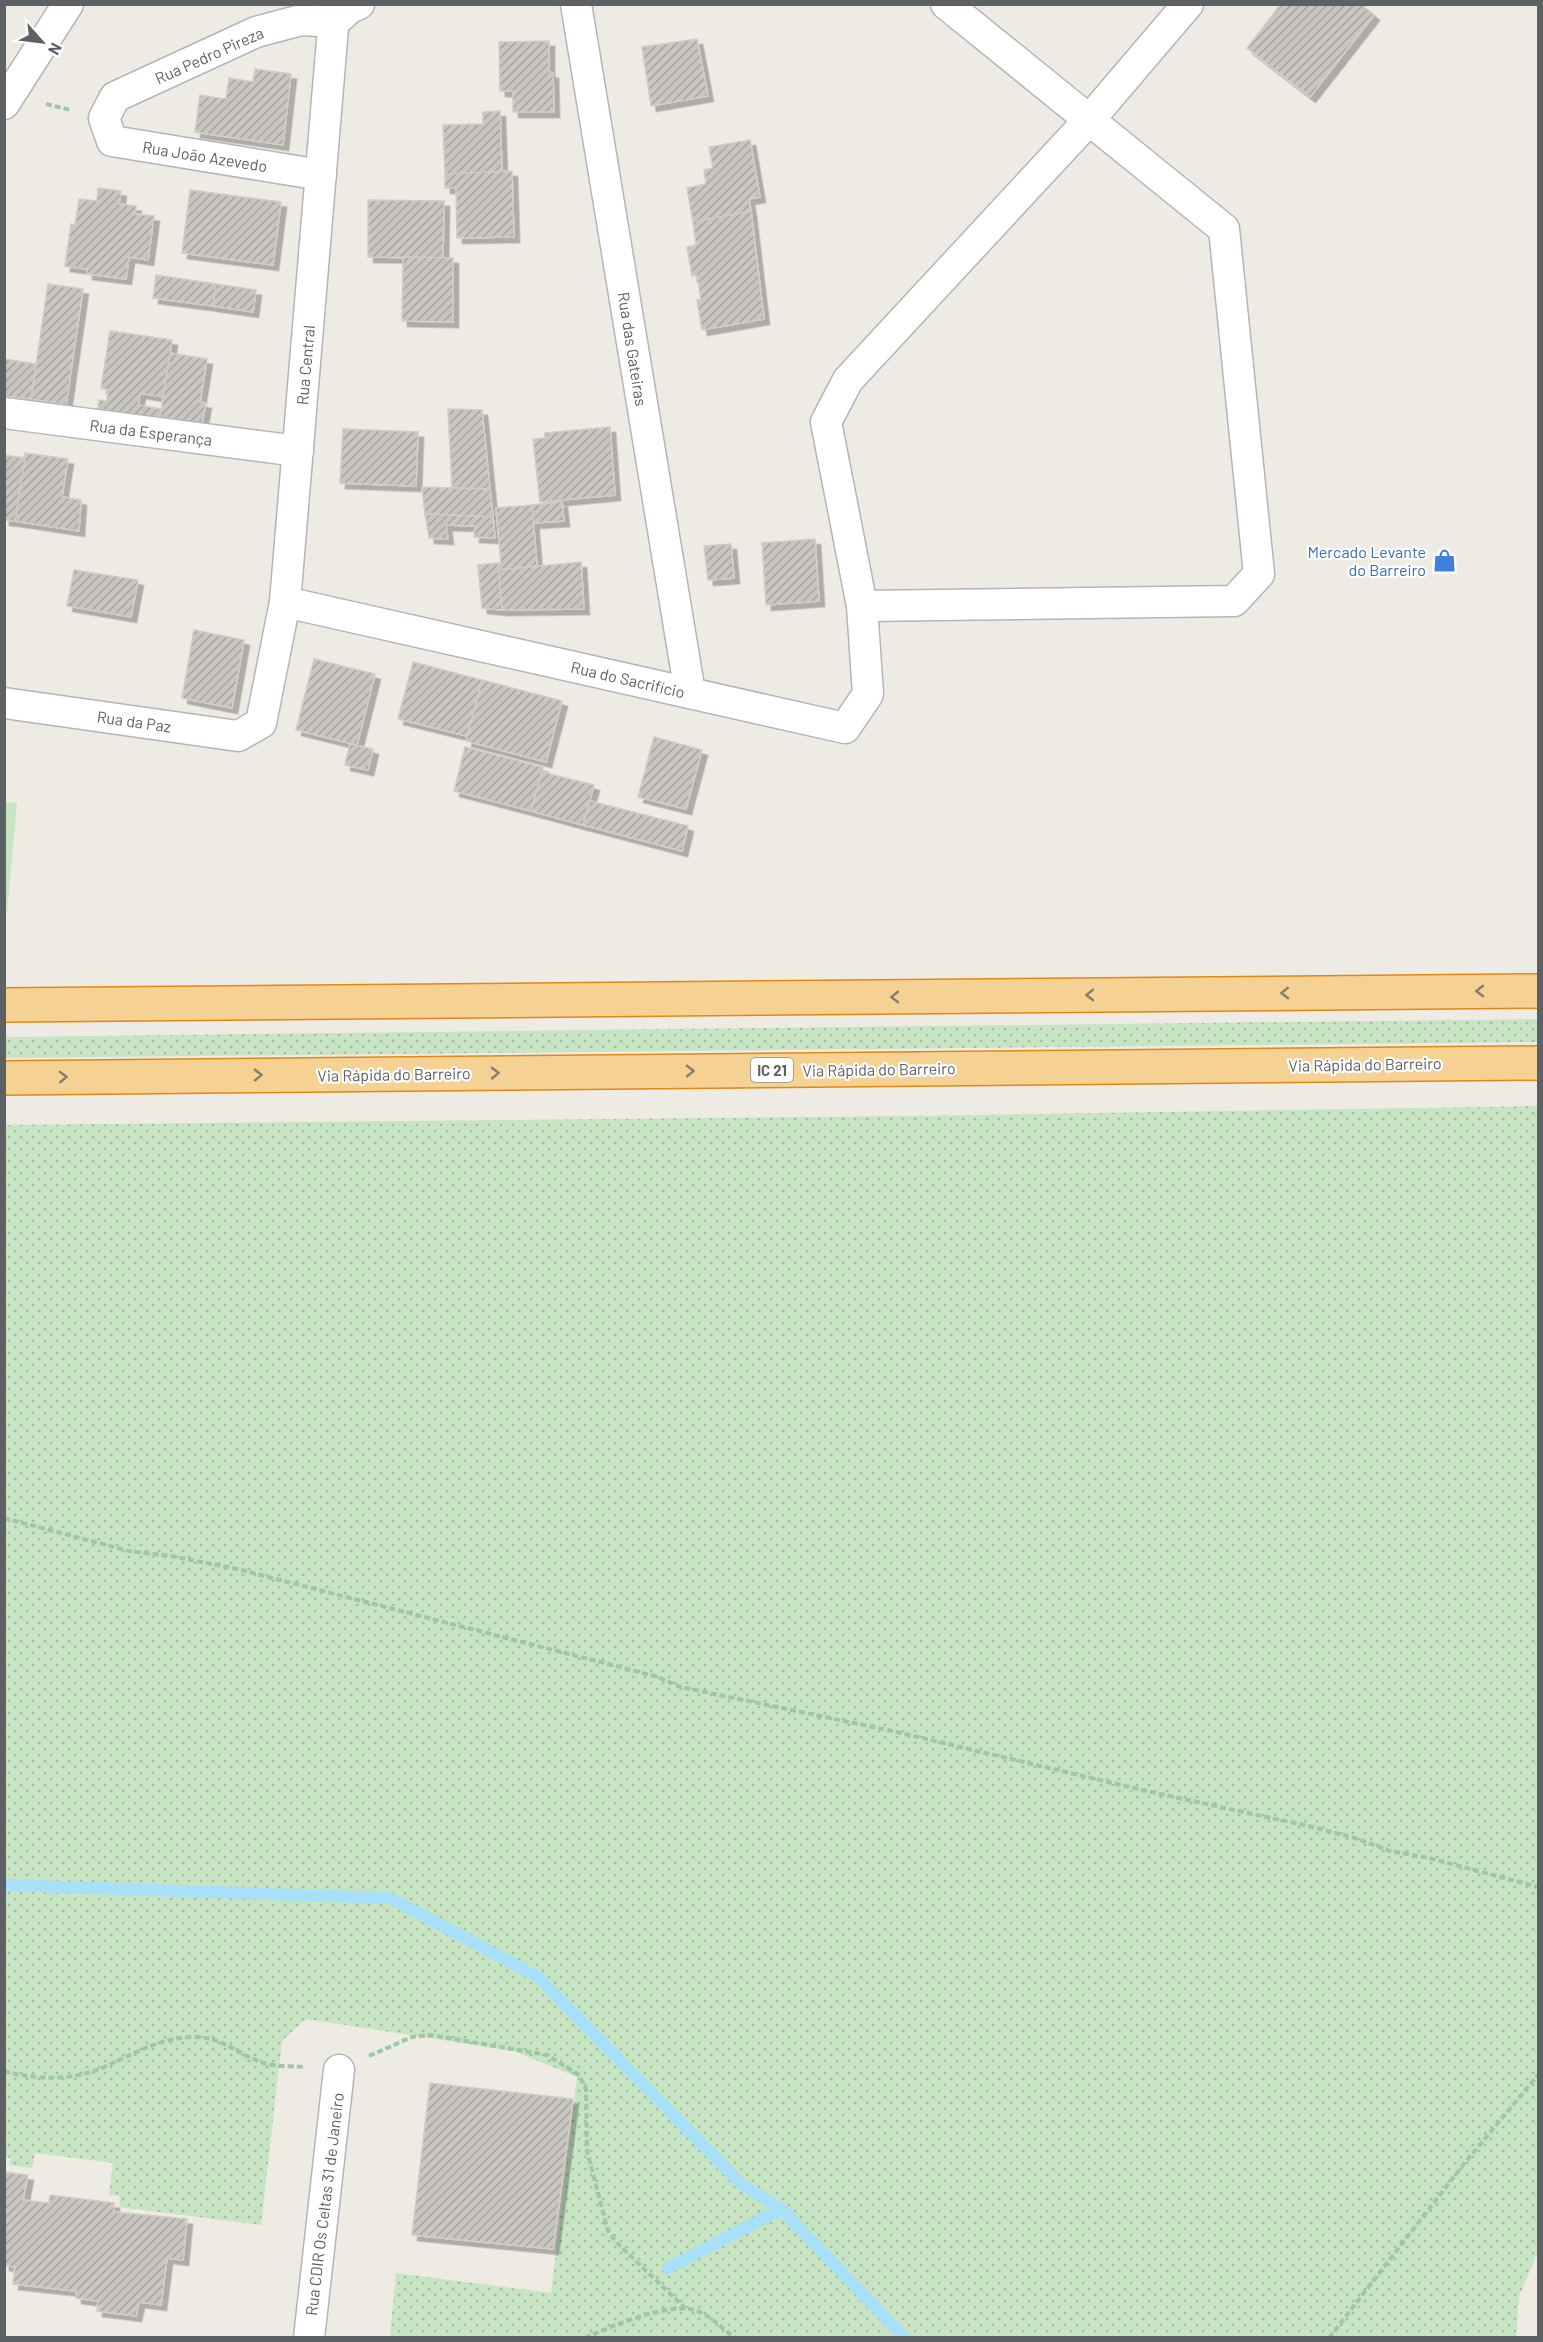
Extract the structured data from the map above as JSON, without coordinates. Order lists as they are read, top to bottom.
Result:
{
  "streets": {
    "highway": ["Via Rápida do Barreiro", "IC 21"],
    "street": [
      "Rua Pedro Pireza",
      "Rua João Azevedo",
      "Rua das Gateiras",
      "Rua Central",
      "Rua da Esperança",
      "Rua do Sacrifício",
      "Rua da Paz",
      "Rua CDIR Os Celtas 31 de Janeiro"
    ]
  },
  "crossings": [
    ["Rua Pedro Pireza", "Rua João Azevedo"],
    ["Rua Pedro Pireza", "Rua Central"],
    ["Rua João Azevedo", "Rua Central"],
    ["Rua das Gateiras", "Rua do Sacrifício"],
    ["Rua Central", "Rua da Esperança"],
    ["Rua Central", "Rua do Sacrifício"],
    ["Rua Central", "Rua da Paz"]
  ],
  "places": {
    "shop": ["Mercado Levante do Barreiro"]
  },
  "north": "bottom right"
}
